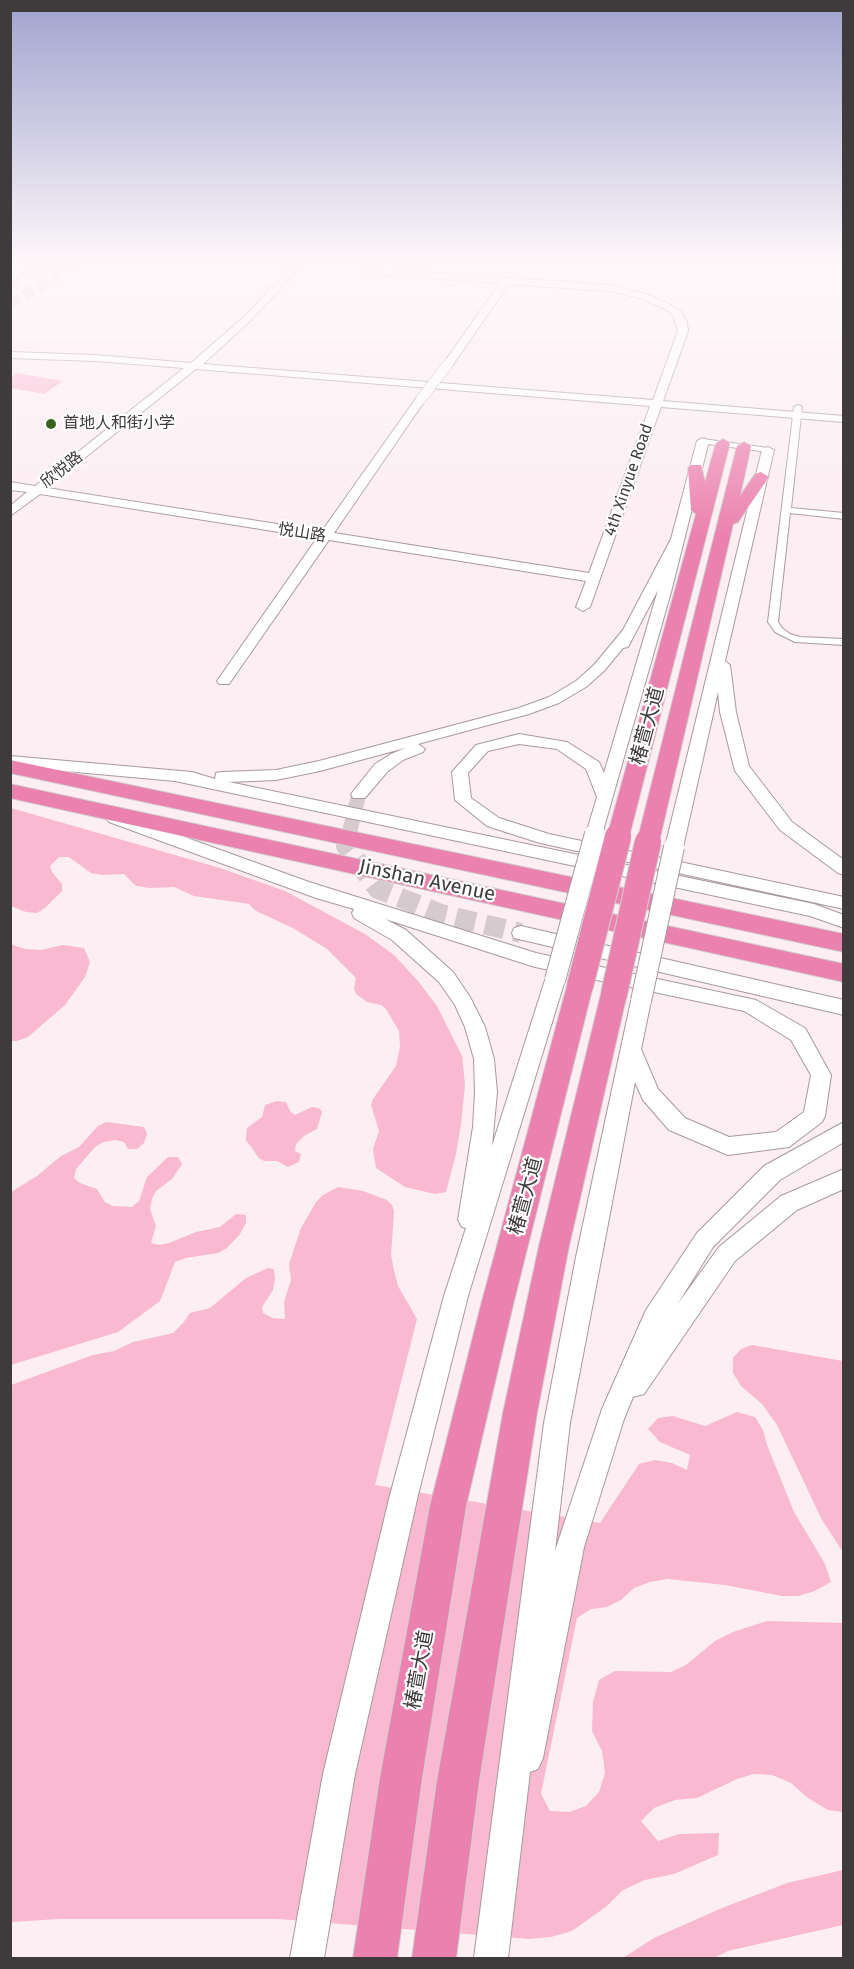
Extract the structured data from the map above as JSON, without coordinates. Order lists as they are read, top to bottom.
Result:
{
  "streets": {
    "highway": ["椿萱大道", "Jinshan Avenue"],
    "main road": ["欣悦路", "4th Xinyue Road", "悦山路"]
  },
  "crossings": [
    ["欣悦路", "悦山路"],
    ["4th Xinyue Road", "悦山路"]
  ],
  "places": ["首地人和街小学"]
}
